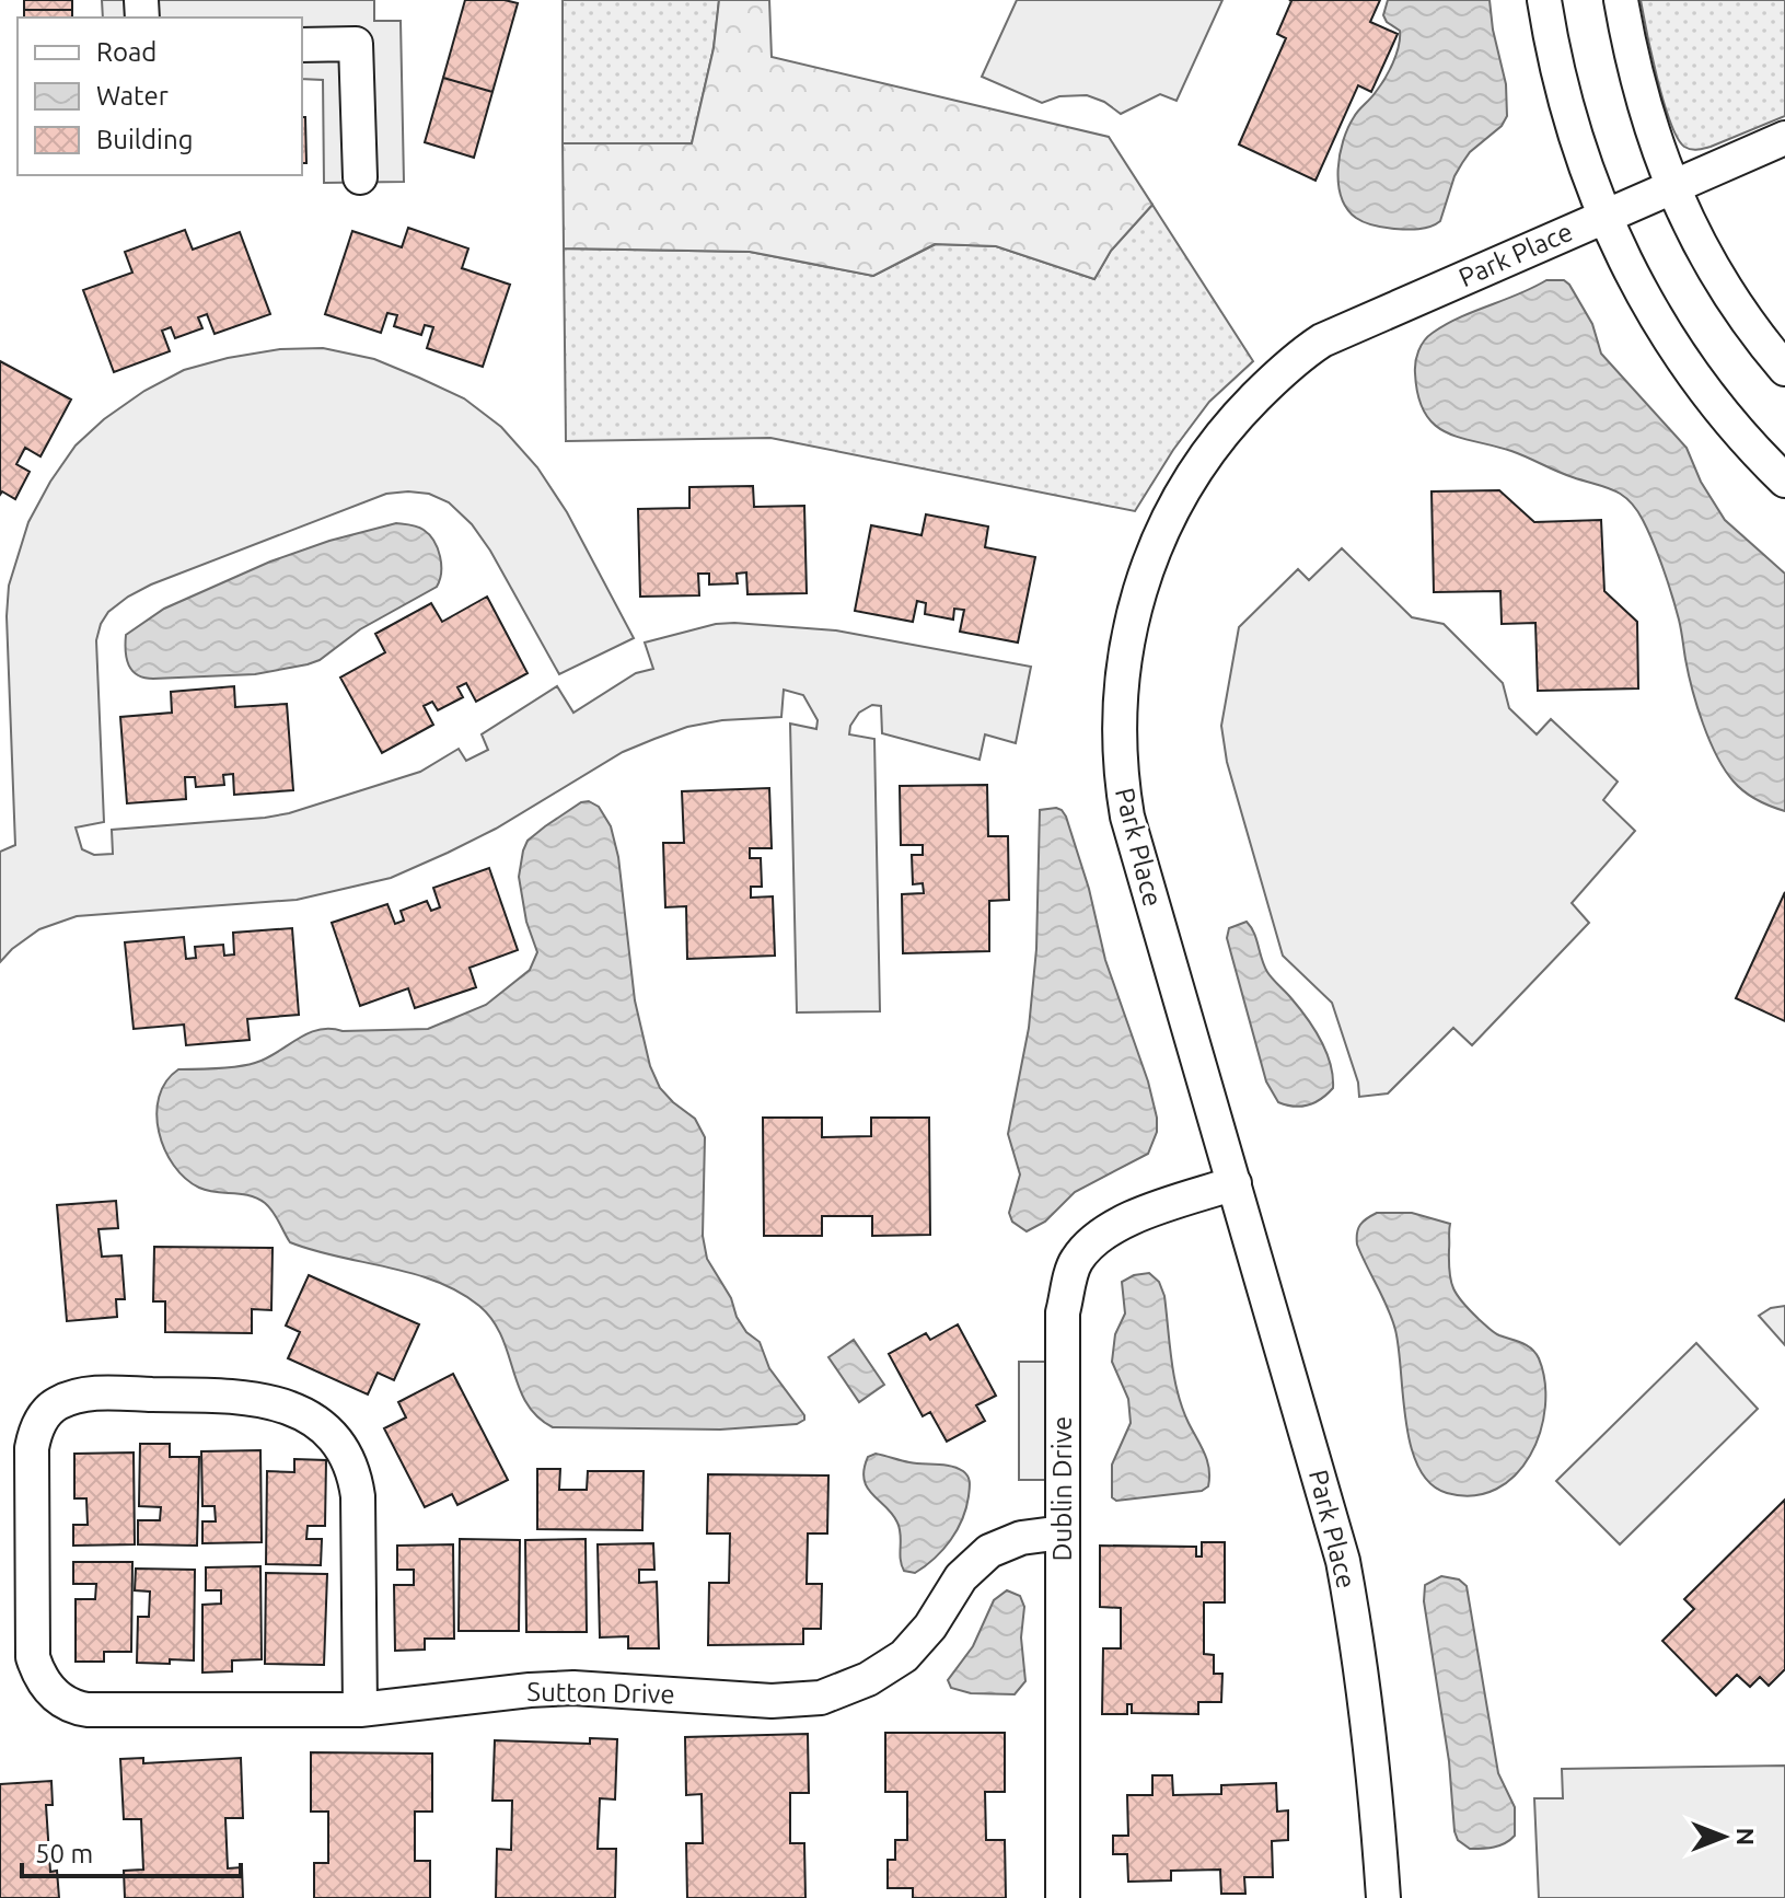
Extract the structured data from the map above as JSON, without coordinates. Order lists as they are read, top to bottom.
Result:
{
  "streets": {
    "street": ["Park Place", "Dublin Drive", "Sutton Drive"]
  },
  "crossings": [
    ["Park Place", "Dublin Drive"],
    ["Dublin Drive", "Sutton Drive"]
  ],
  "legend": ["Road", "Water", "Building"],
  "scale_bar": "50 m",
  "north": "right"
}
